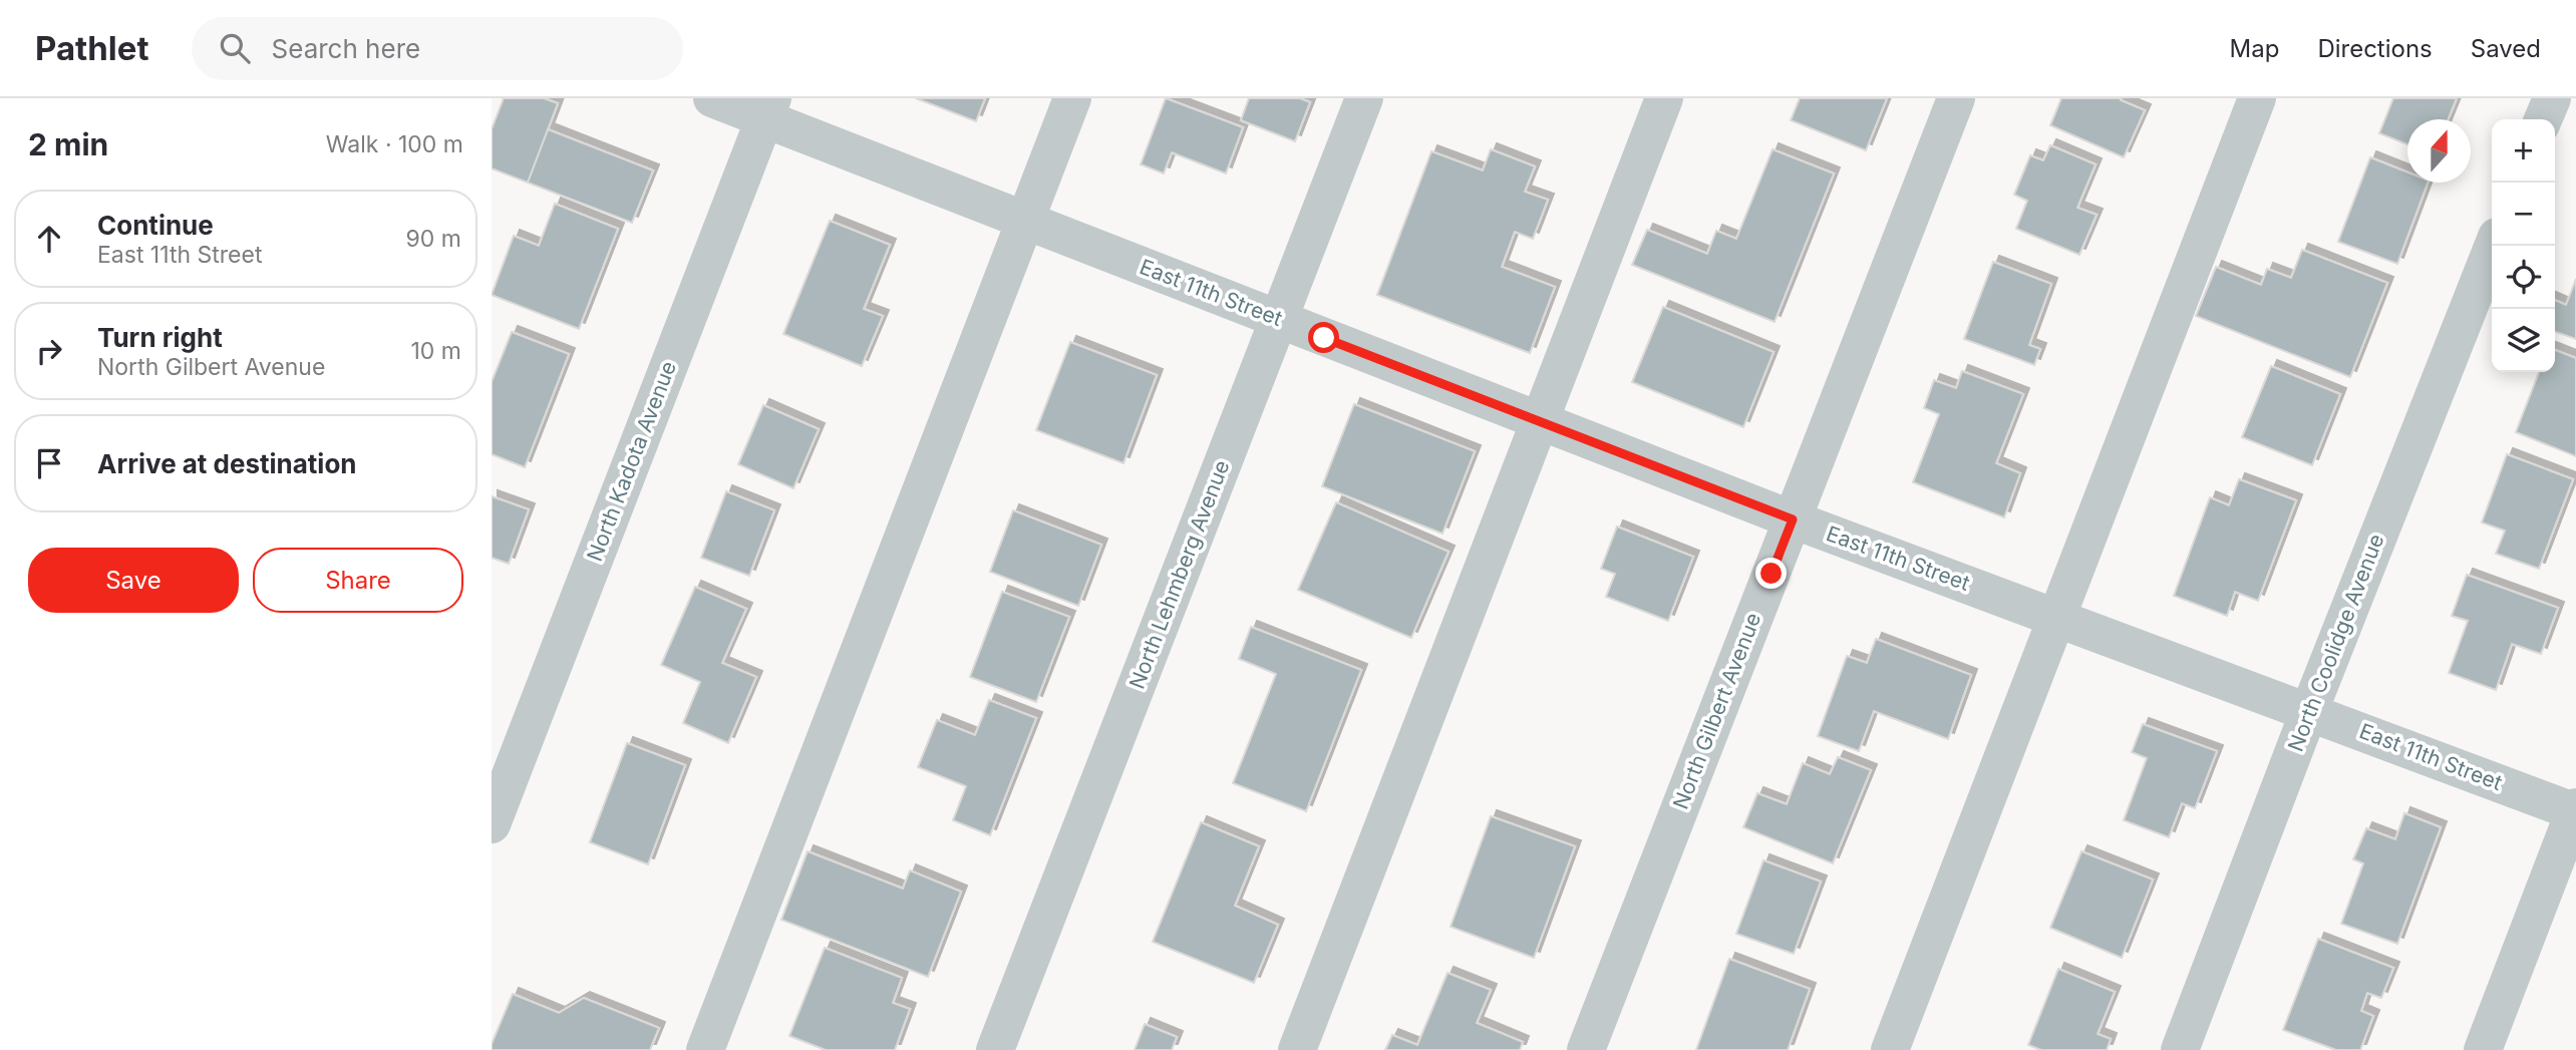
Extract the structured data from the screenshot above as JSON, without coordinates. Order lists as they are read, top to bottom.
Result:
{
  "streets": {
    "street": [
      "East 11th Street",
      "North Kadota Avenue",
      "North Lehmberg Avenue",
      "North Coolidge Avenue",
      "North Gilbert Avenue"
    ]
  },
  "crossings": [
    ["East 11th Street", "North Kadota Avenue"],
    ["East 11th Street", "North Lehmberg Avenue"],
    ["East 11th Street", "North Coolidge Avenue"],
    ["East 11th Street", "North Gilbert Avenue"]
  ],
  "north": "top",
  "page": {
    "header": "Pathlet",
    "search": "Search here",
    "nav": ["Map", "Directions", "Saved"],
    "heading": ["2 min", "Walk · 100 m"],
    "map_buttons": ["+", "−"],
    "list": [
      ["Continue", "East 11th Street", "90 m"],
      ["Turn right", "North Gilbert Avenue", "10 m"],
      "Arrive at destination"
    ],
    "buttons": ["Save", "Share"]
  }
}
